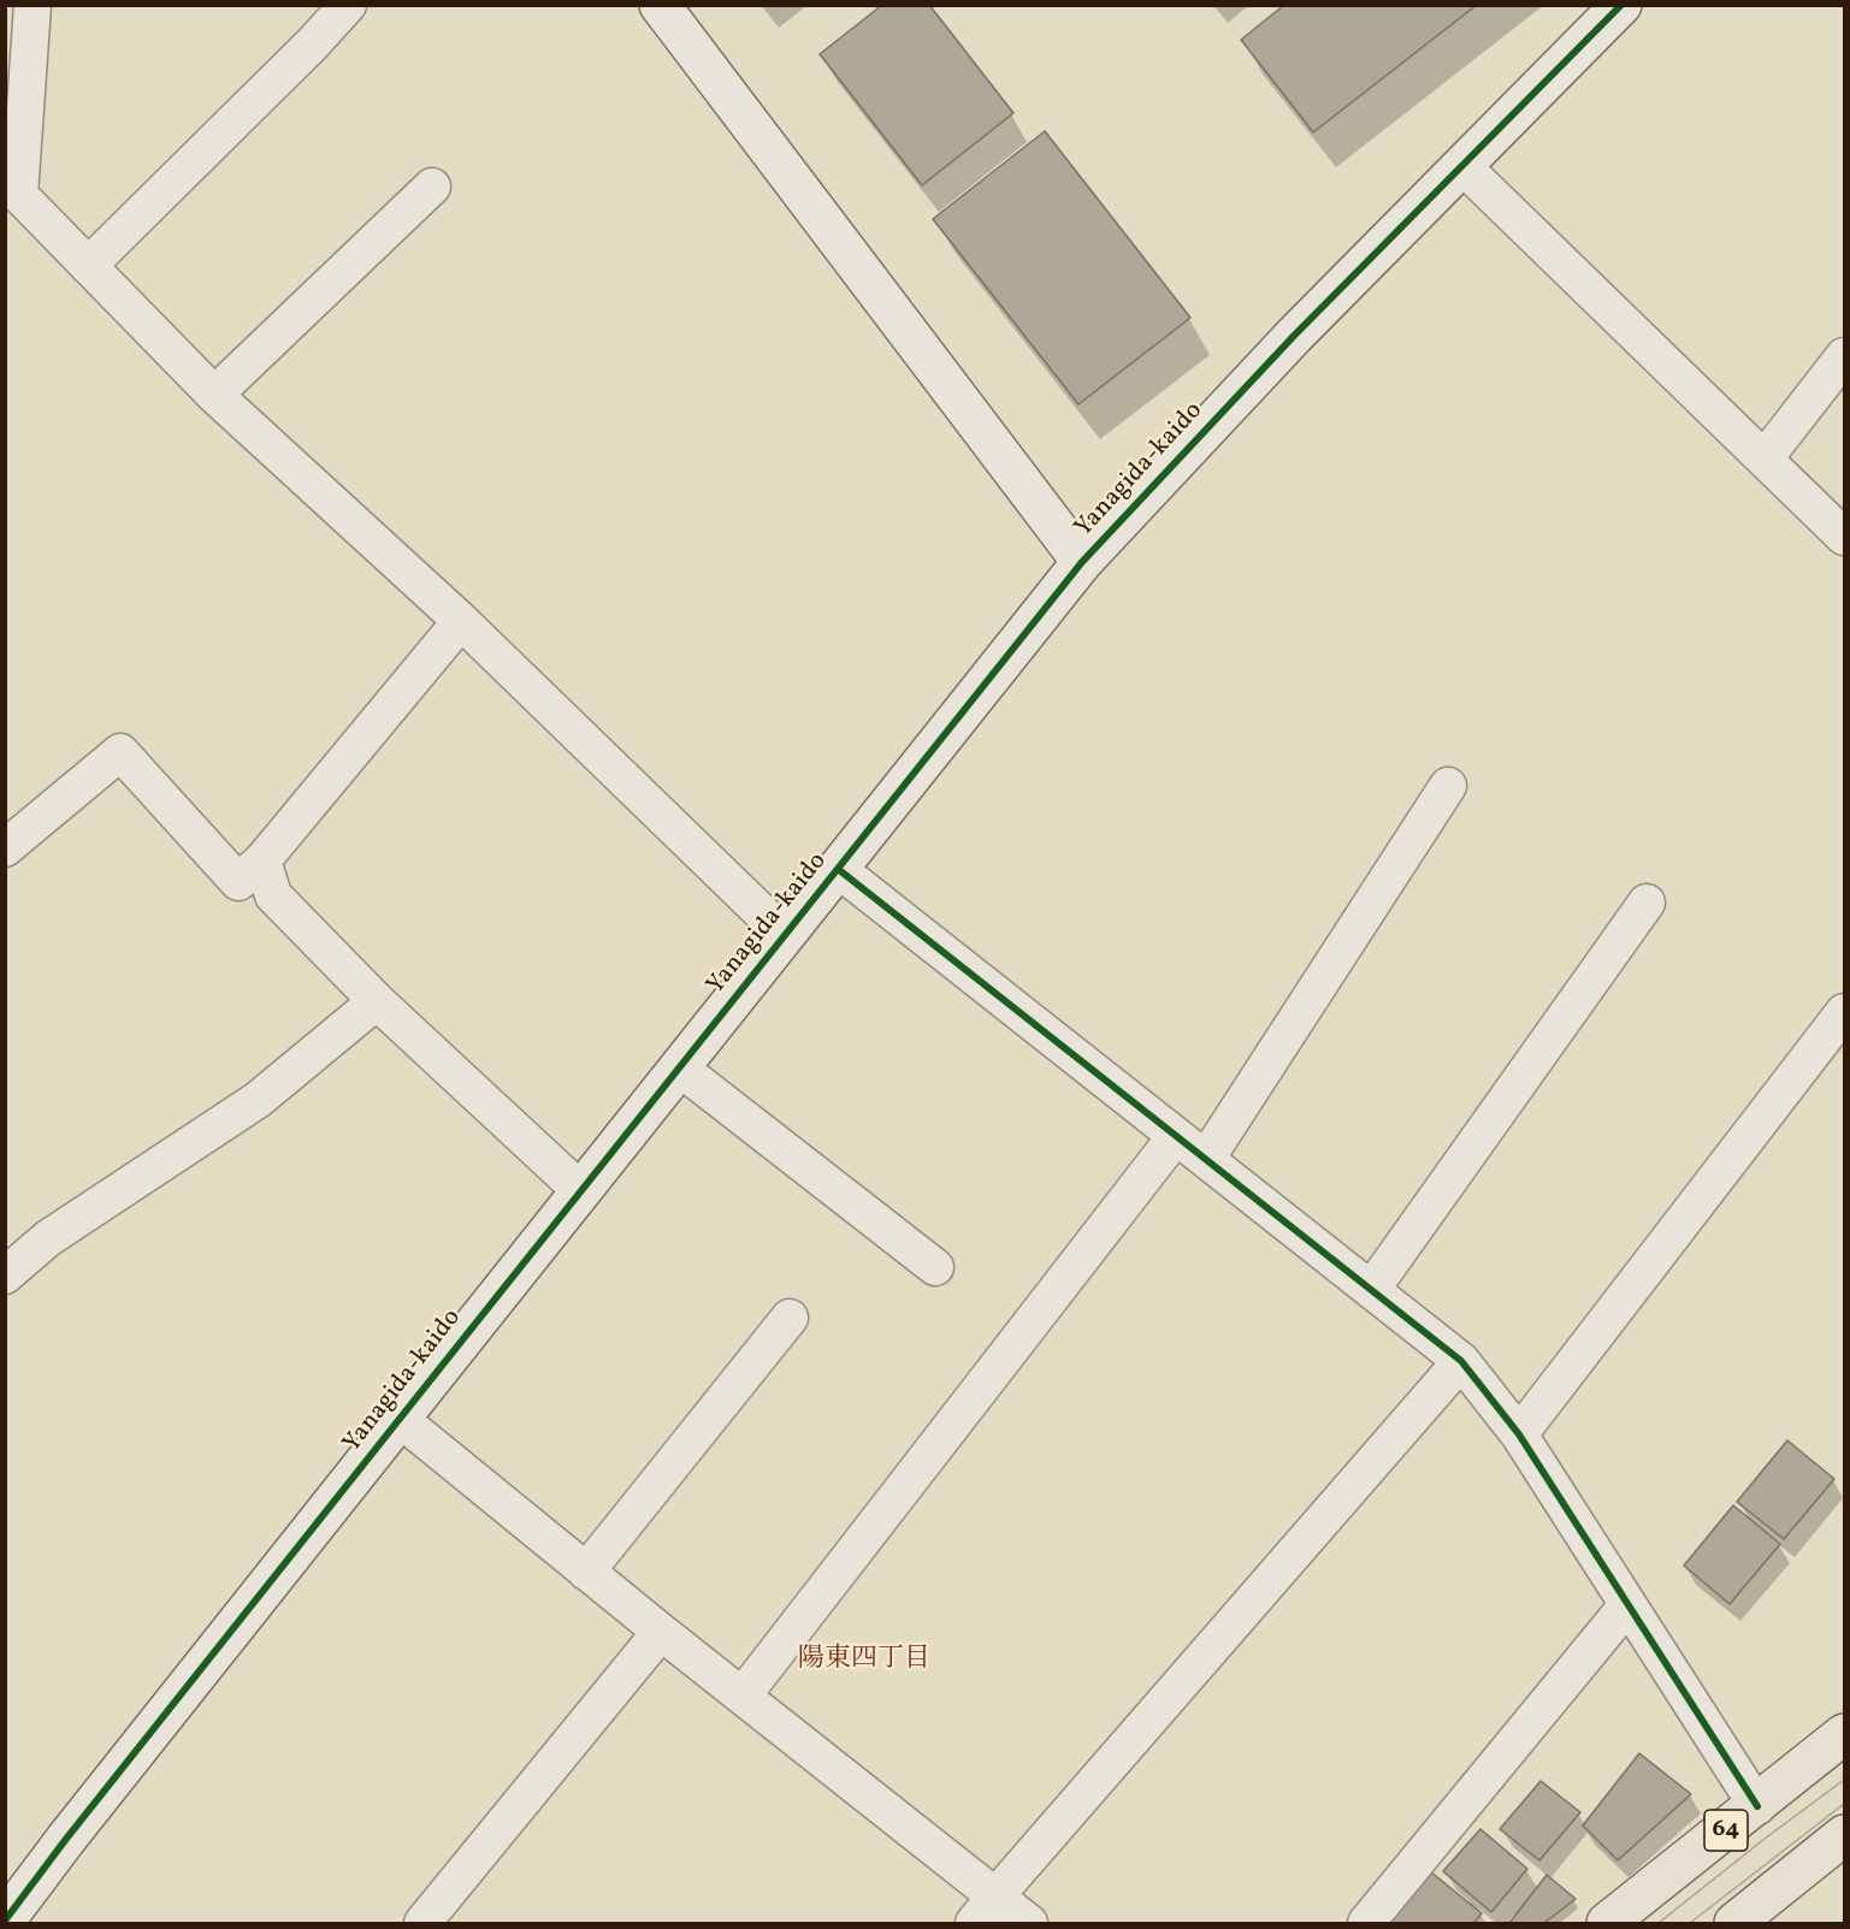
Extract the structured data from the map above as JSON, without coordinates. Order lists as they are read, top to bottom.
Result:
{
  "streets": {
    "main road": ["64"],
    "street": ["Yanagida-kaido"]
  },
  "districts": ["陽東四丁目"]
}
